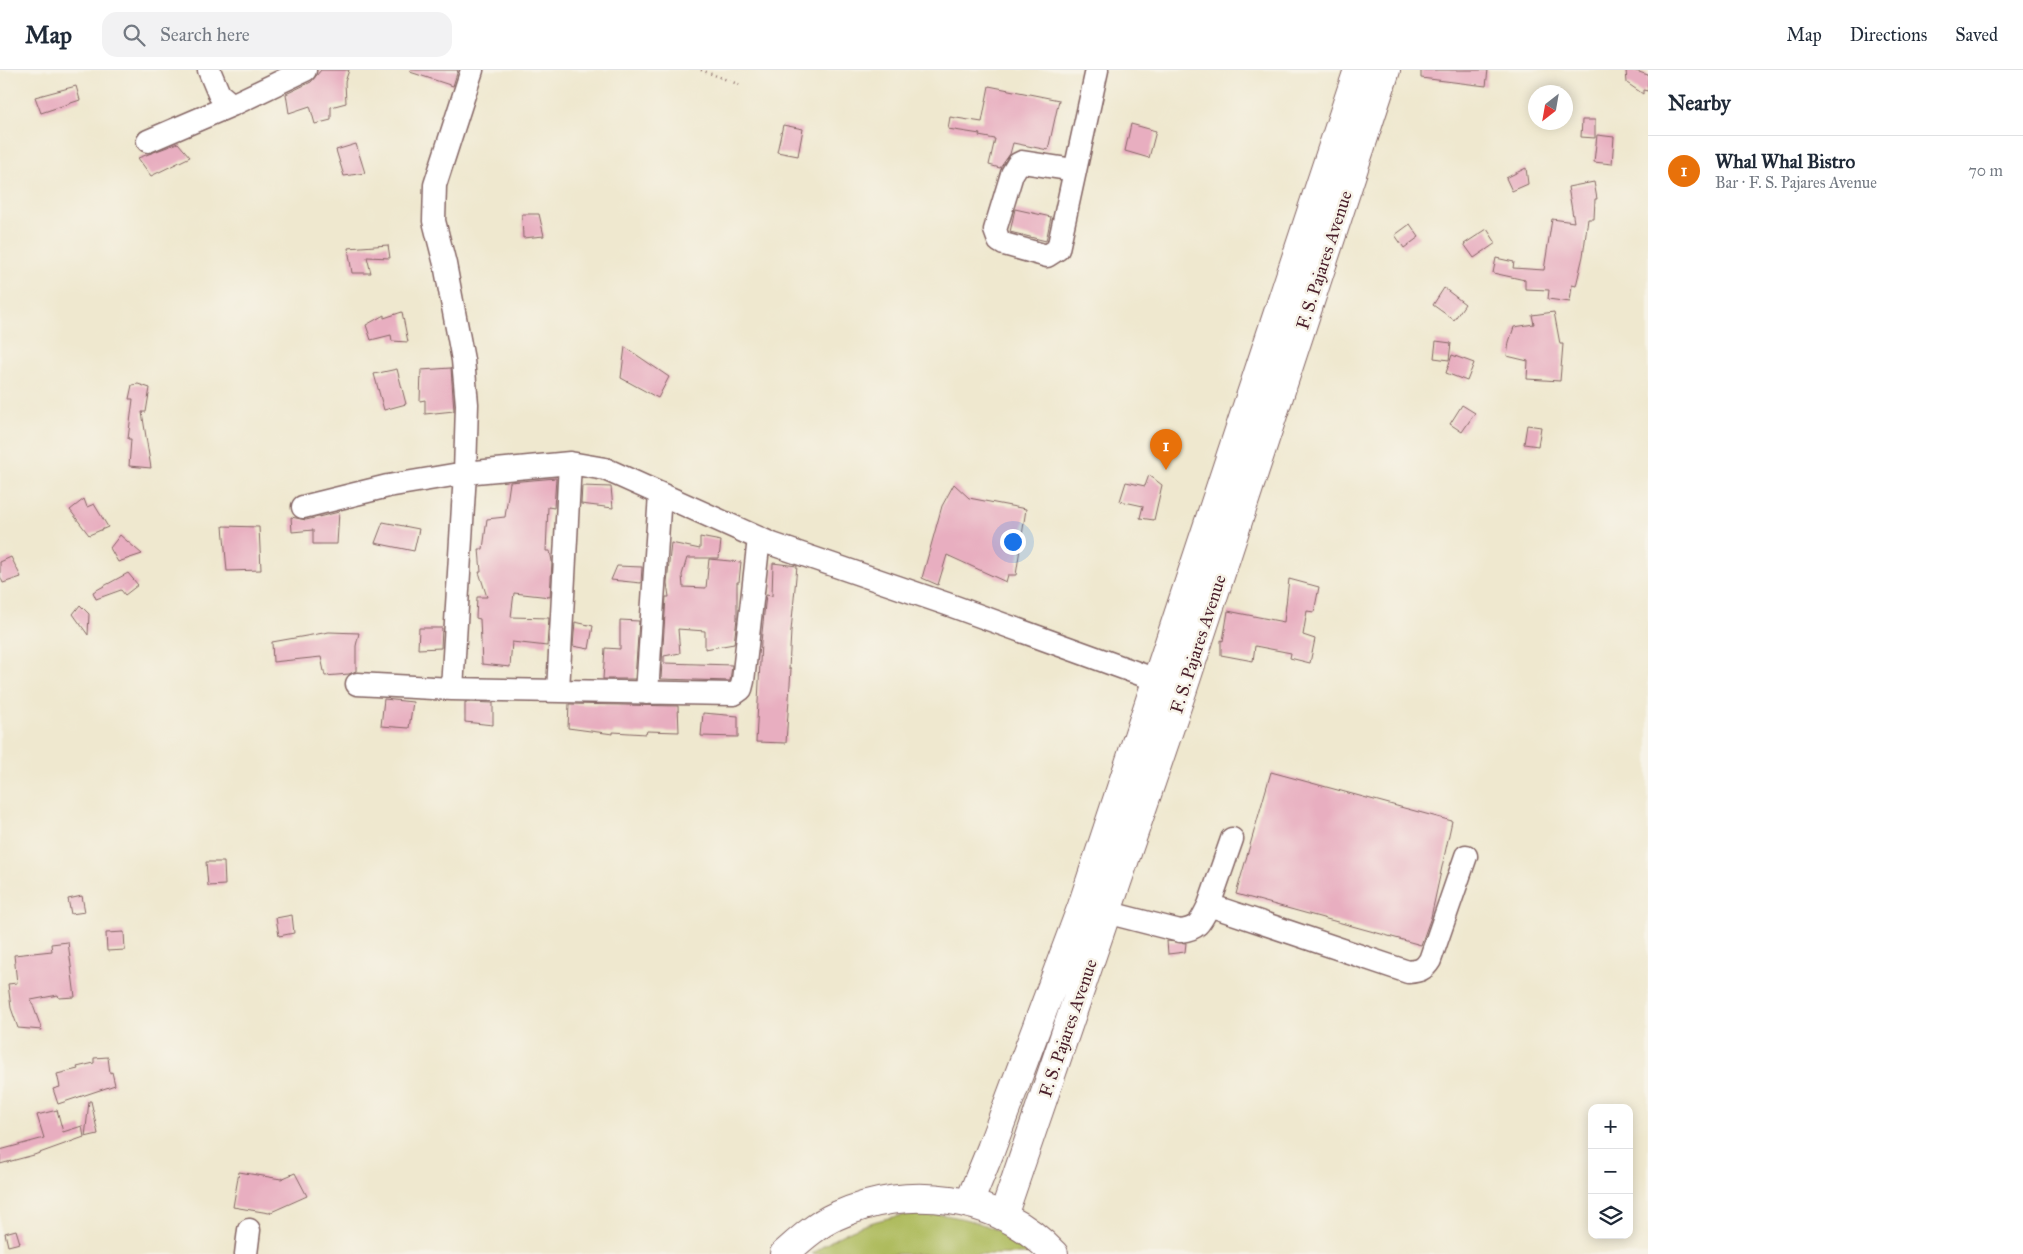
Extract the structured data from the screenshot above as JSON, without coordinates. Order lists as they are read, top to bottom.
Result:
{
  "streets": {
    "main road": ["F. S. Pajares Avenue"]
  },
  "north": "bottom left",
  "page": {
    "header": "Map",
    "search": "Search here",
    "nav": ["Map", "Directions", "Saved"],
    "heading": "Nearby",
    "list": [
      {
        "mark": "1",
        "name": "Whal Whal Bistro",
        "note": "Bar · F. S. Pajares Avenue",
        "value": "70 m"
      }
    ],
    "pins": "1",
    "map_buttons": ["+", "−"]
  }
}
